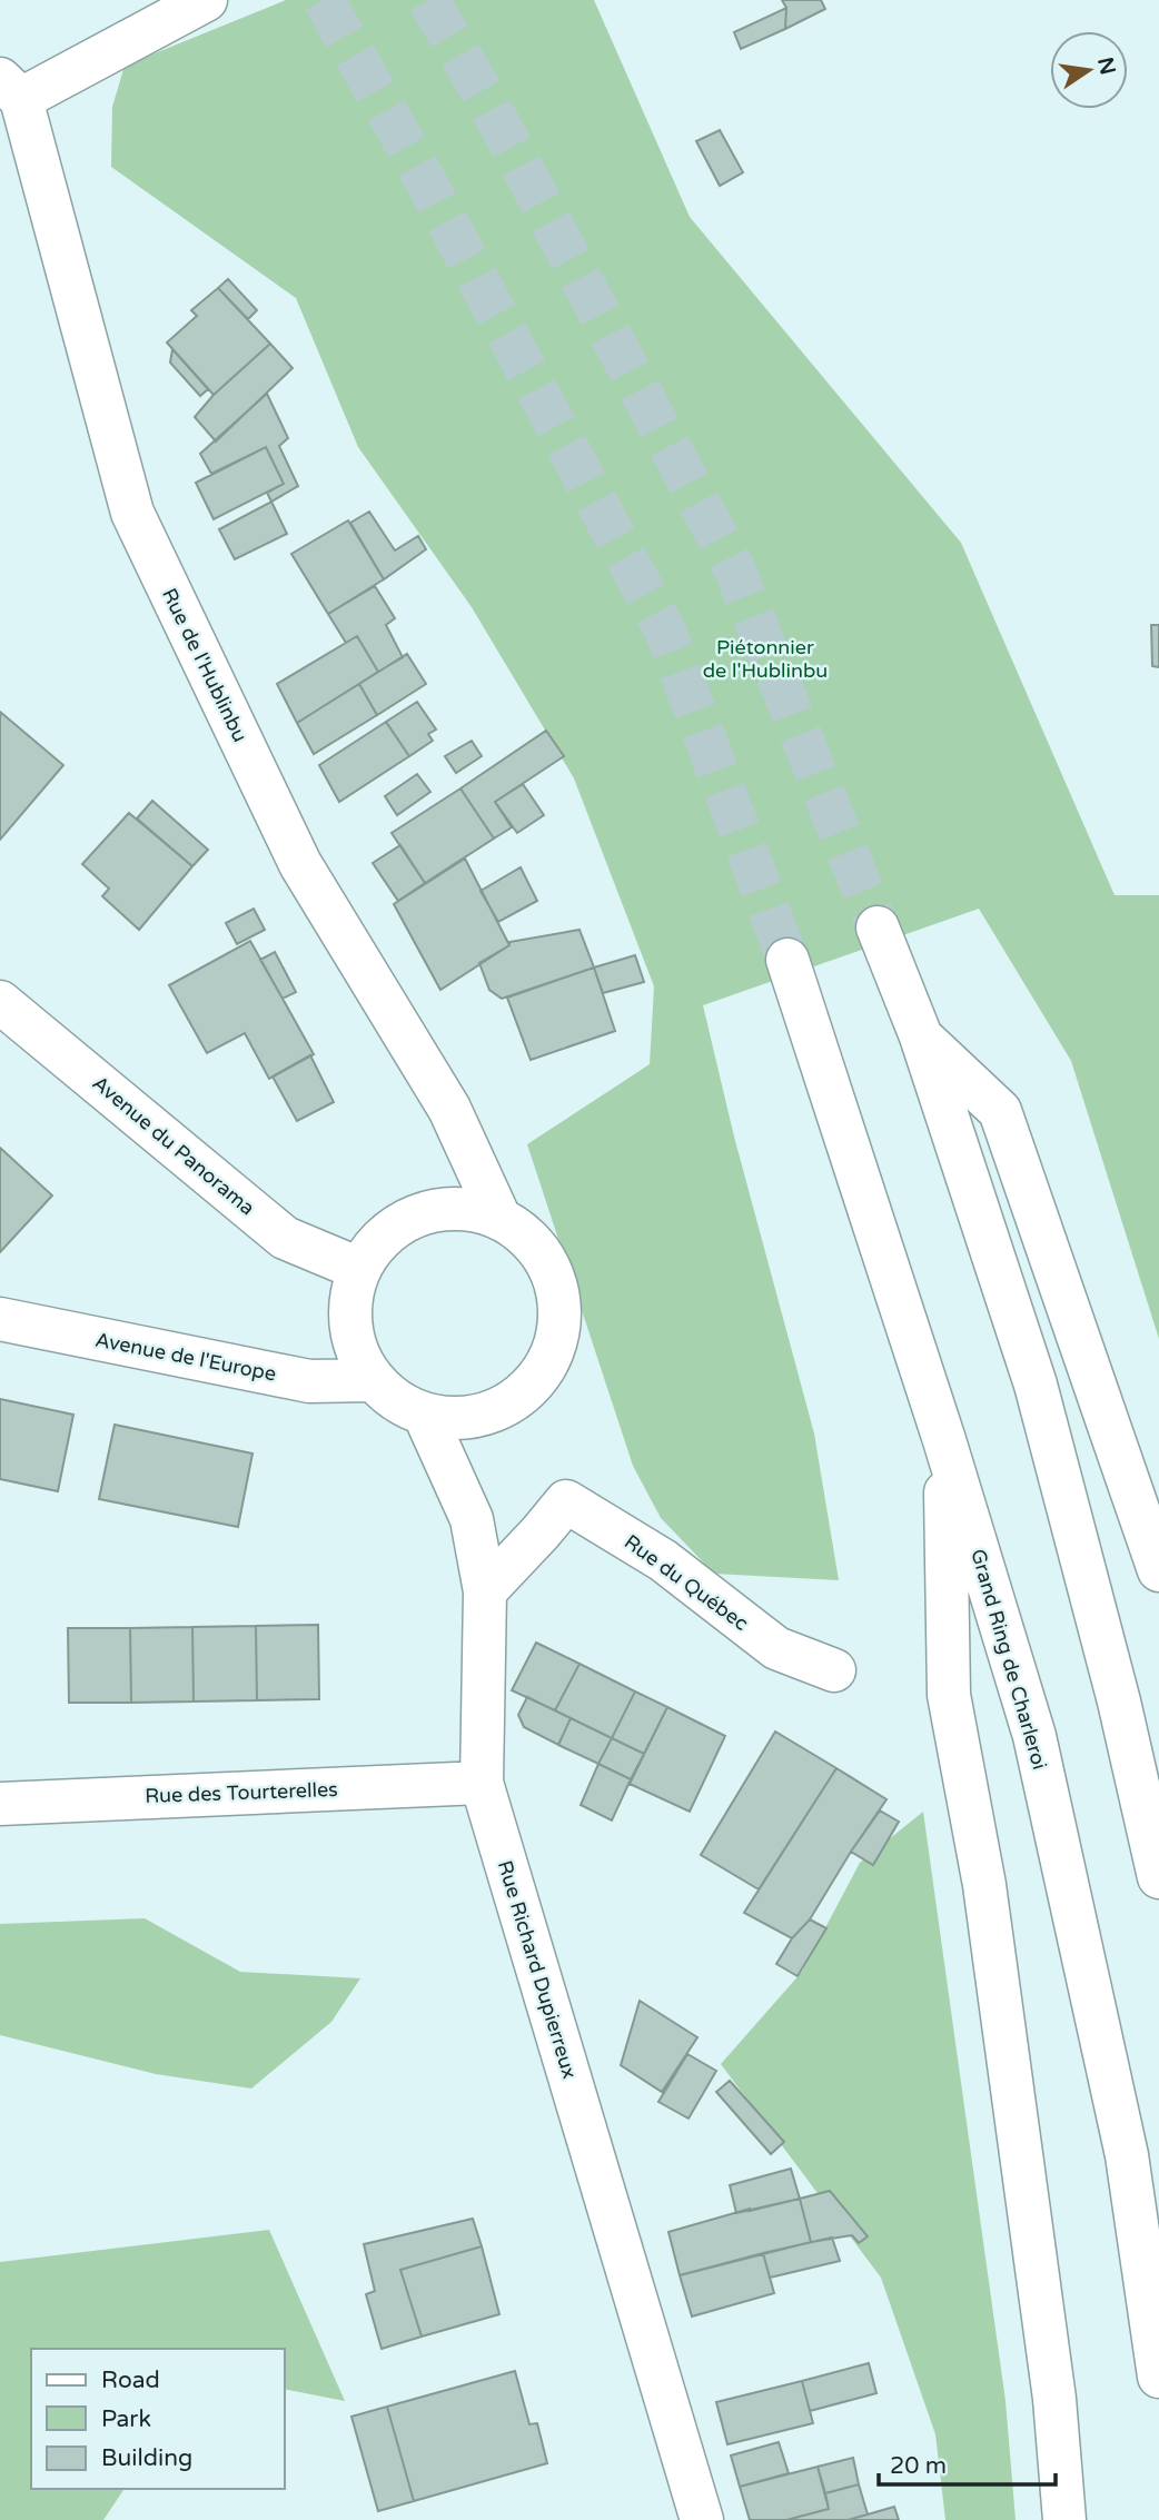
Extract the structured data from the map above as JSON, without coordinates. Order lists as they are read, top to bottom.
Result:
{
  "streets": {
    "main road": [
      "Rue de l'Hublinbu",
      "Avenue du Panorama",
      "Avenue de l'Europe",
      "Rue du Québec",
      "Grand Ring de Charleroi",
      "Rue des Tourterelles",
      "Rue Richard Dupierreux"
    ]
  },
  "crossings": [
    ["Rue de l'Hublinbu", "Avenue du Panorama"],
    ["Rue de l'Hublinbu", "Avenue de l'Europe"],
    ["Rue de l'Hublinbu", "Rue Richard Dupierreux"],
    ["Avenue du Panorama", "Avenue de l'Europe"],
    ["Avenue du Panorama", "Rue Richard Dupierreux"],
    ["Avenue de l'Europe", "Rue Richard Dupierreux"],
    ["Rue du Québec", "Rue Richard Dupierreux"],
    ["Rue des Tourterelles", "Rue Richard Dupierreux"]
  ],
  "parks": ["Piétonnier de l'Hublinbu"],
  "legend": ["Road", "Park", "Building"],
  "scale_bar": "20 m",
  "north": "right"
}
